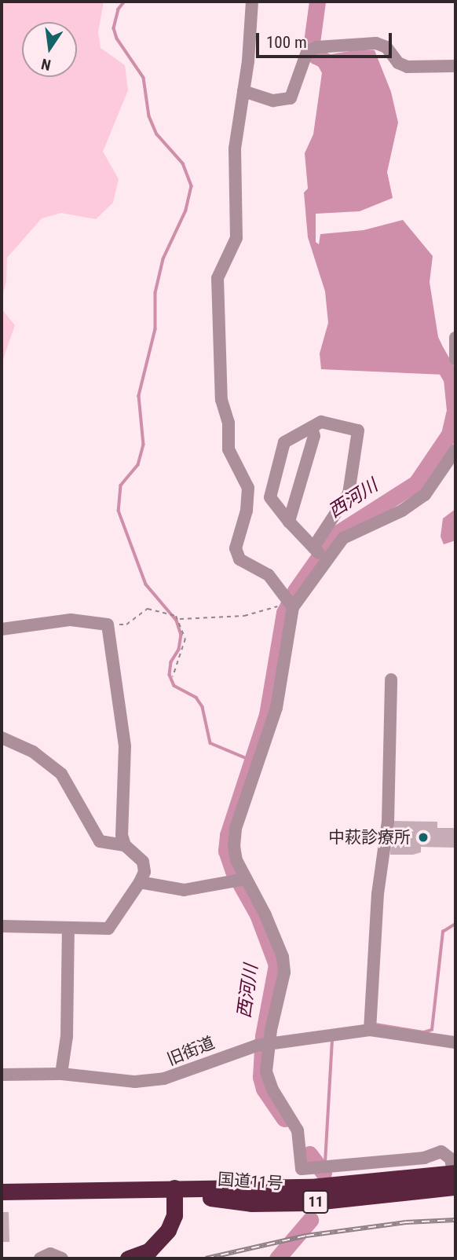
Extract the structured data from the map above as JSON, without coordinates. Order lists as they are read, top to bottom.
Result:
{
  "streets": {
    "highway": ["国道11号", "11"],
    "street": ["旧街道"]
  },
  "water": ["西河川"],
  "places": ["中萩診療所"],
  "scale_bar": "100 m",
  "north": "bottom"
}
